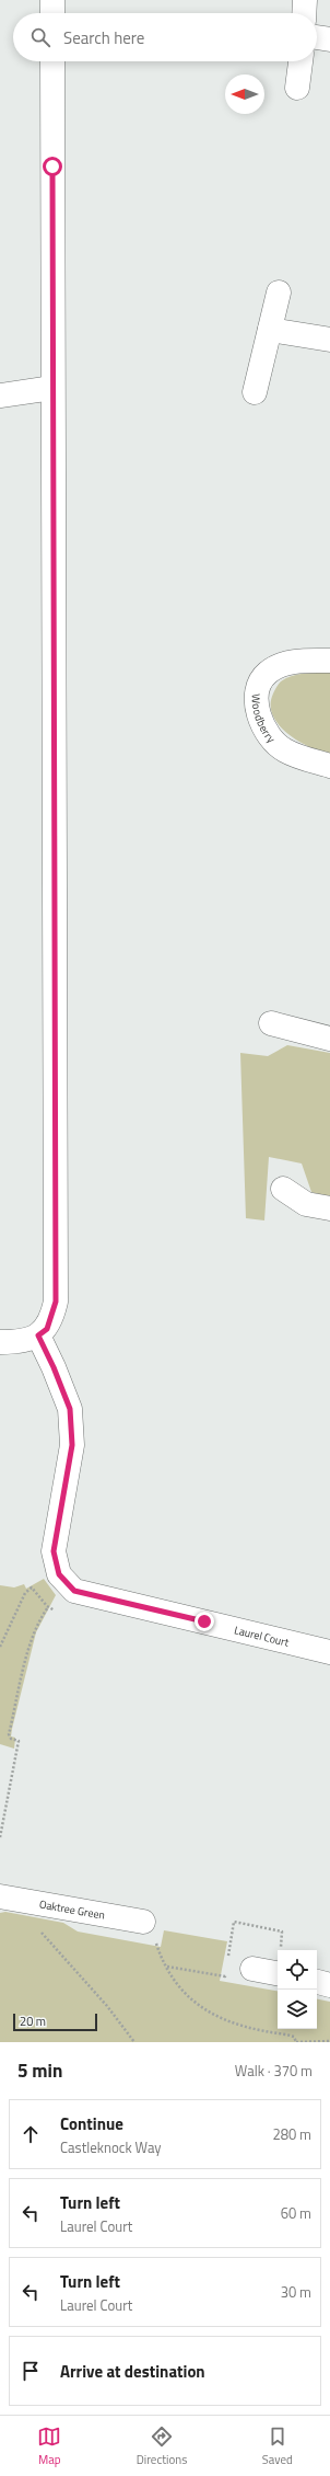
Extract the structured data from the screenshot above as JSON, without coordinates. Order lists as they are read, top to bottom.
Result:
{
  "streets": {
    "street": ["Woodberry", "Laurel Court", "Oaktree Green"]
  },
  "scale_bar": "20 m",
  "north": "left",
  "page": {
    "search": "Search here",
    "scale": "20 m",
    "heading": ["5 min", "Walk · 370 m"],
    "list": [
      ["Continue", "Castleknock Way", "280 m"],
      ["Turn left", "Laurel Court", "60 m"],
      ["Turn left", "Laurel Court", "30 m"],
      "Arrive at destination"
    ],
    "nav": ["Map", "Directions", "Saved"]
  }
}
